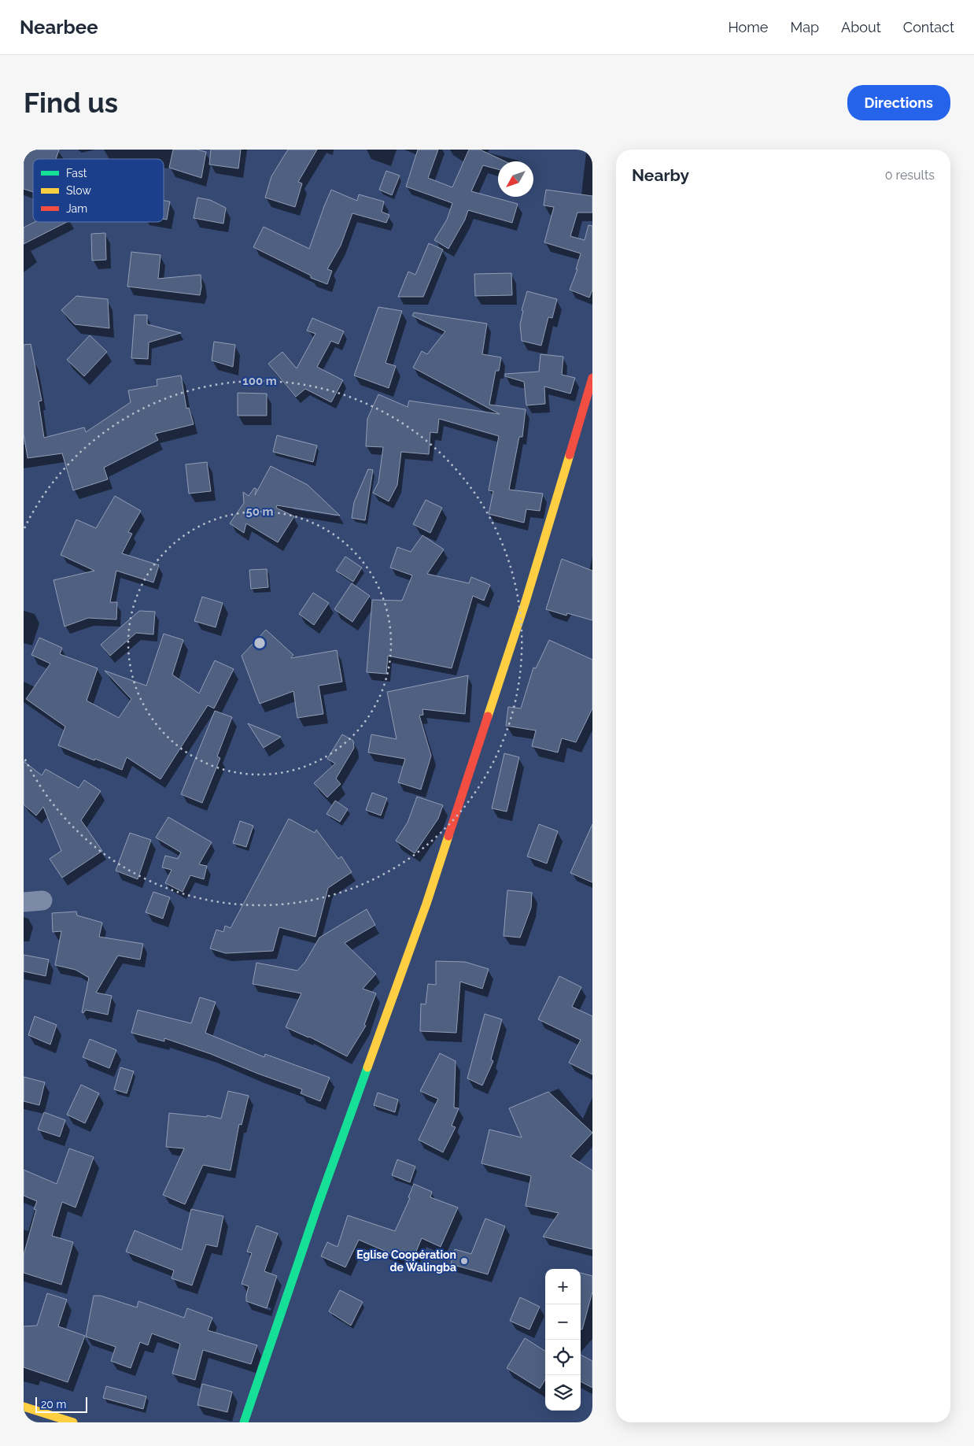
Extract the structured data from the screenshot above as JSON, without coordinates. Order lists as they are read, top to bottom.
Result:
{
  "places": ["Eglise Coopération de Walingba"],
  "legend": ["Fast", "Slow", "Jam"],
  "scale_bar": "20 m",
  "north": "bottom left",
  "page": {
    "header": "Nearbee",
    "nav": [
      "Home",
      "Map",
      "About",
      "Contact"
    ],
    "buttons": "Directions",
    "title": "Find us",
    "heading": ["Nearby", "0 results"],
    "map_buttons": ["+", "−"],
    "scale": "20 m"
  },
  "rings": ["100 m", "50 m"]
}
